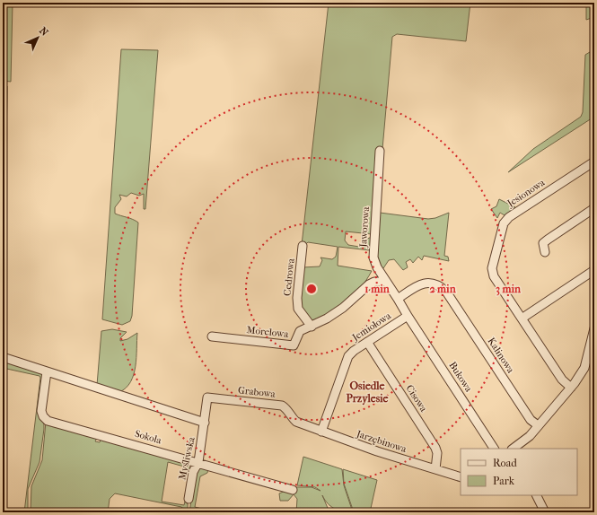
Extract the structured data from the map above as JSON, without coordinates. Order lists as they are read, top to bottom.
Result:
{
  "streets": {
    "street": [
      "Jesionowa",
      "Jaworowa",
      "Cedrowa",
      "Jemiołowa",
      "Morelowa",
      "Kalinowa",
      "Bukowa",
      "Grabowa",
      "Cisowa",
      "Sokola",
      "Jarzębinowa",
      "Myśliwska"
    ]
  },
  "crossings": [
    ["Jaworowa", "Jemiołowa"],
    ["Jaworowa", "Kalinowa"],
    ["Cedrowa", "Morelowa"],
    ["Jemiołowa", "Kalinowa"],
    ["Jemiołowa", "Bukowa"],
    ["Jemiołowa", "Cisowa"],
    ["Jemiołowa", "Jarzębinowa"],
    ["Grabowa", "Jarzębinowa"],
    ["Grabowa", "Myśliwska"],
    ["Cisowa", "Jarzębinowa"],
    ["Sokola", "Myśliwska"]
  ],
  "districts": ["Osiedle Przylesie"],
  "legend": ["Road", "Park"],
  "north": "top right",
  "rings": ["1 min", "2 min", "3 min"]
}
